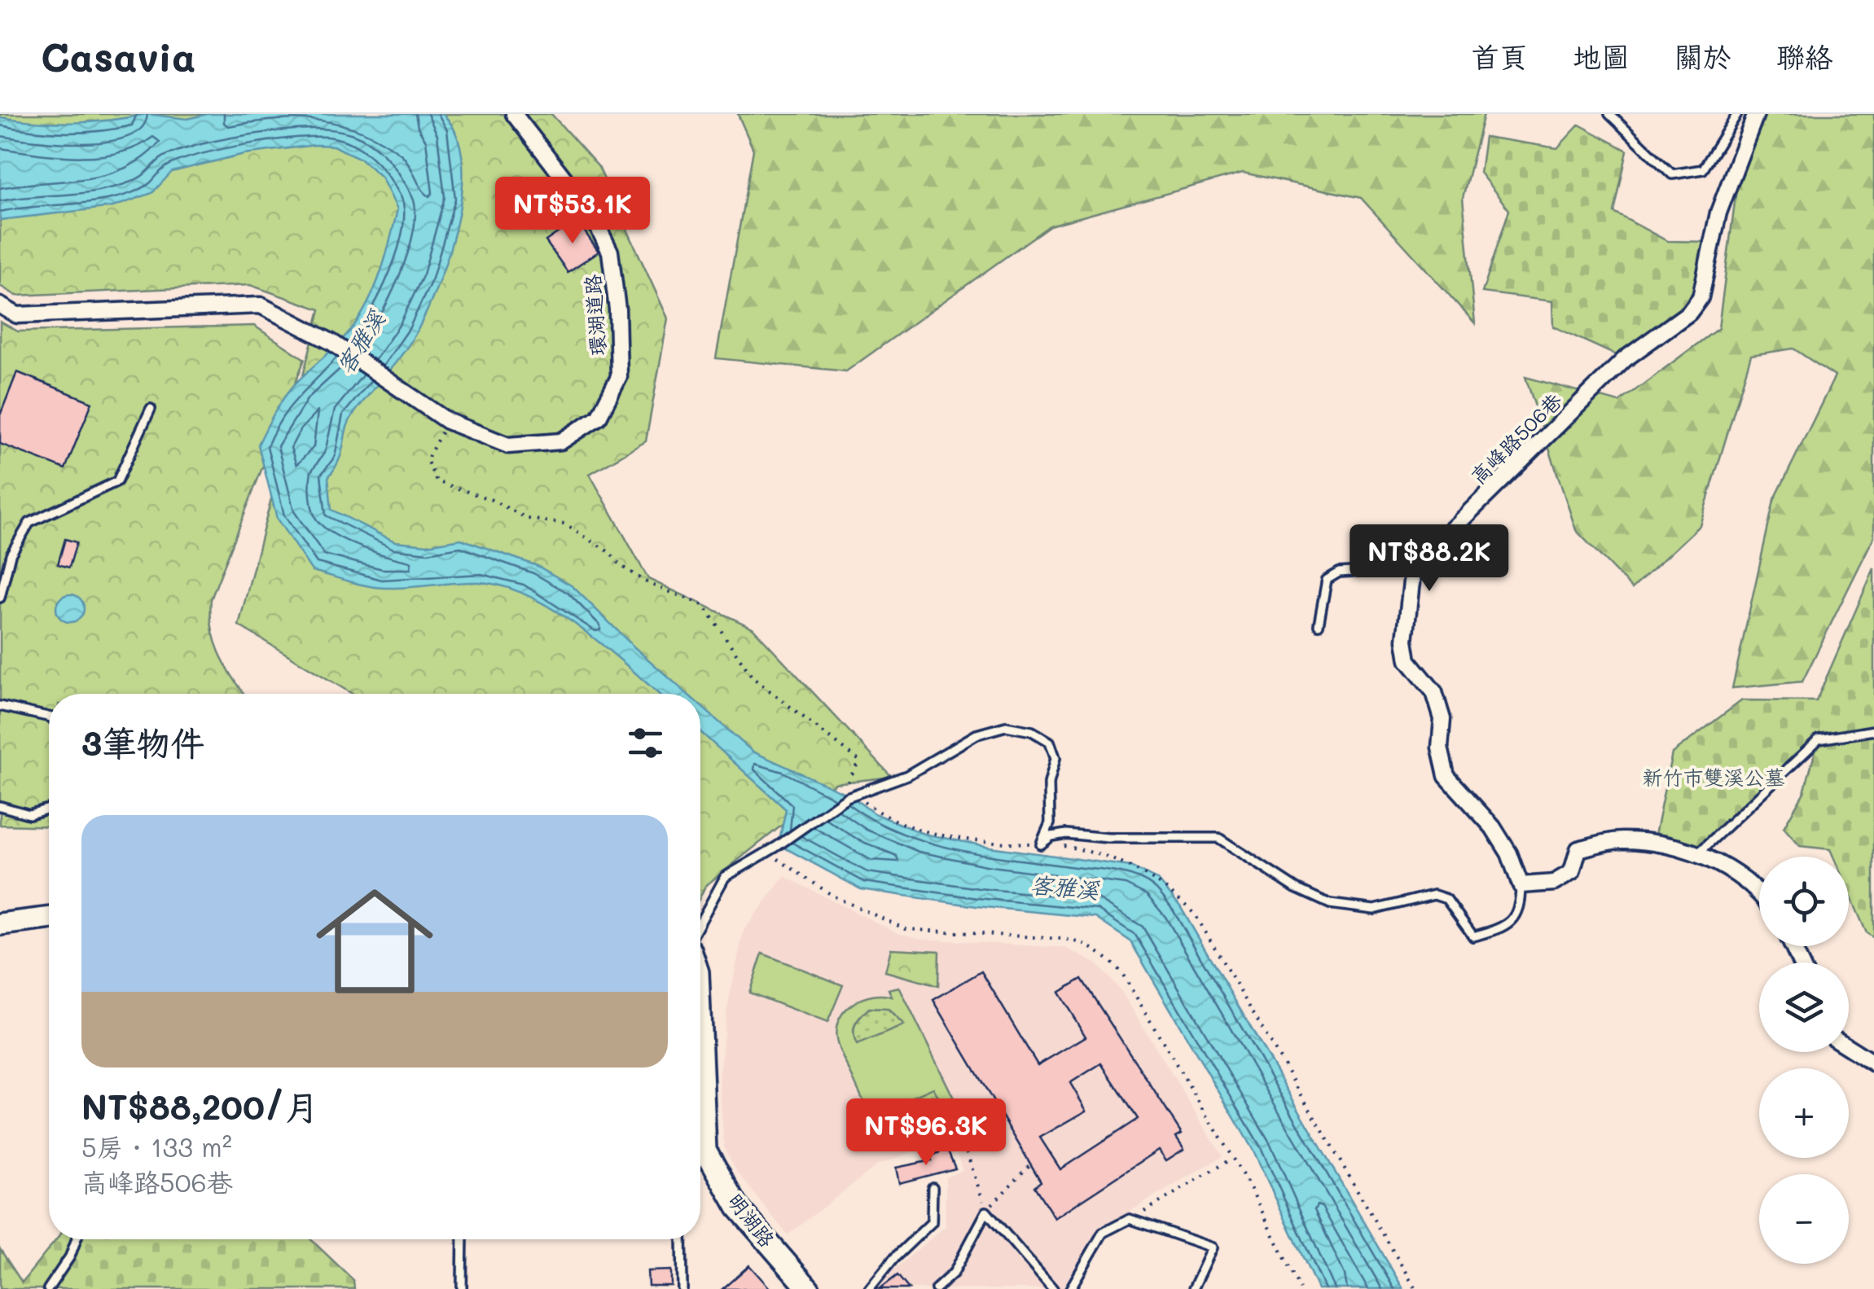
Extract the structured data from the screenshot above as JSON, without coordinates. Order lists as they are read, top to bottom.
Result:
{
  "streets": {
    "street": ["環湖道路", "高峰路506巷", "明湖路"]
  },
  "water": ["客雅溪"],
  "parks": ["新竹市雙溪公墓"],
  "page": {
    "header": "Casavia",
    "nav": [
      "首頁",
      "地圖",
      "關於",
      "聯絡"
    ],
    "price": ["NT$53.1K", "NT$88.2K", "NT$96.3K"],
    "heading": "3筆物件",
    "list": [
      {
        "name": "NT$88,200/月",
        "note": "5房 · 133 m² · 高峰路506巷"
      }
    ],
    "map_buttons": ["+", "−"]
  }
}
